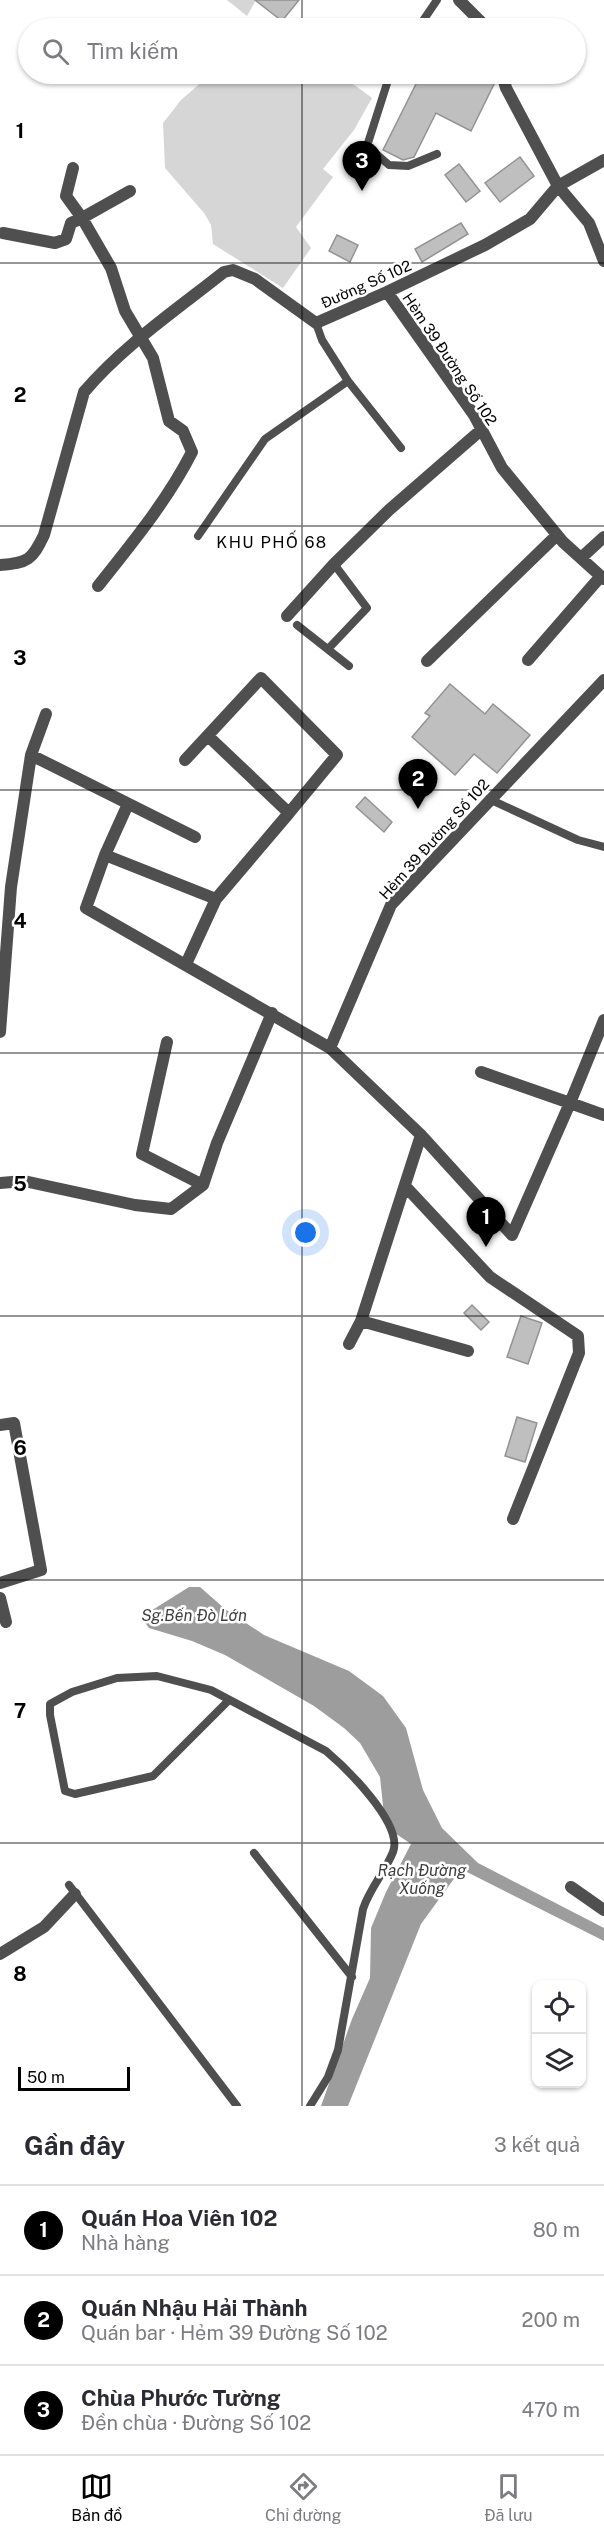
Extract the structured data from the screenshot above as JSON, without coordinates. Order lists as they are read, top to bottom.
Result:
{
  "streets": {
    "street": ["Đường Số 102", "Hẻm 39 Đường Số 102"]
  },
  "crossings": [
    ["Đường Số 102", "Hẻm 39 Đường Số 102"]
  ],
  "districts": ["KHU PHỐ 68"],
  "water": ["Sg.Bến Đò Lớn", "Rạch Đường Xuống"],
  "scale_bar": "50 m",
  "page": {
    "search": "Tìm kiếm",
    "pins": ["3", "2", "1"],
    "scale": "50 m",
    "heading": ["Gần đây", "3 kết quả"],
    "list": [
      {
        "mark": "1",
        "name": "Quán Hoa Viên 102",
        "note": "Nhà hàng",
        "value": "80 m"
      },
      {
        "mark": "2",
        "name": "Quán Nhậu Hải Thành",
        "note": "Quán bar · Hẻm 39 Đường Số 102",
        "value": "200 m"
      },
      {
        "mark": "3",
        "name": "Chùa Phước Tường",
        "note": "Đền chùa · Đường Số 102",
        "value": "470 m"
      }
    ],
    "nav": ["Bản đồ", "Chỉ đường", "Đã lưu"]
  },
  "grid": {
    "rows": [
      "1",
      "2",
      "3",
      "4",
      "5",
      "6",
      "7",
      "8"
    ]
  }
}
